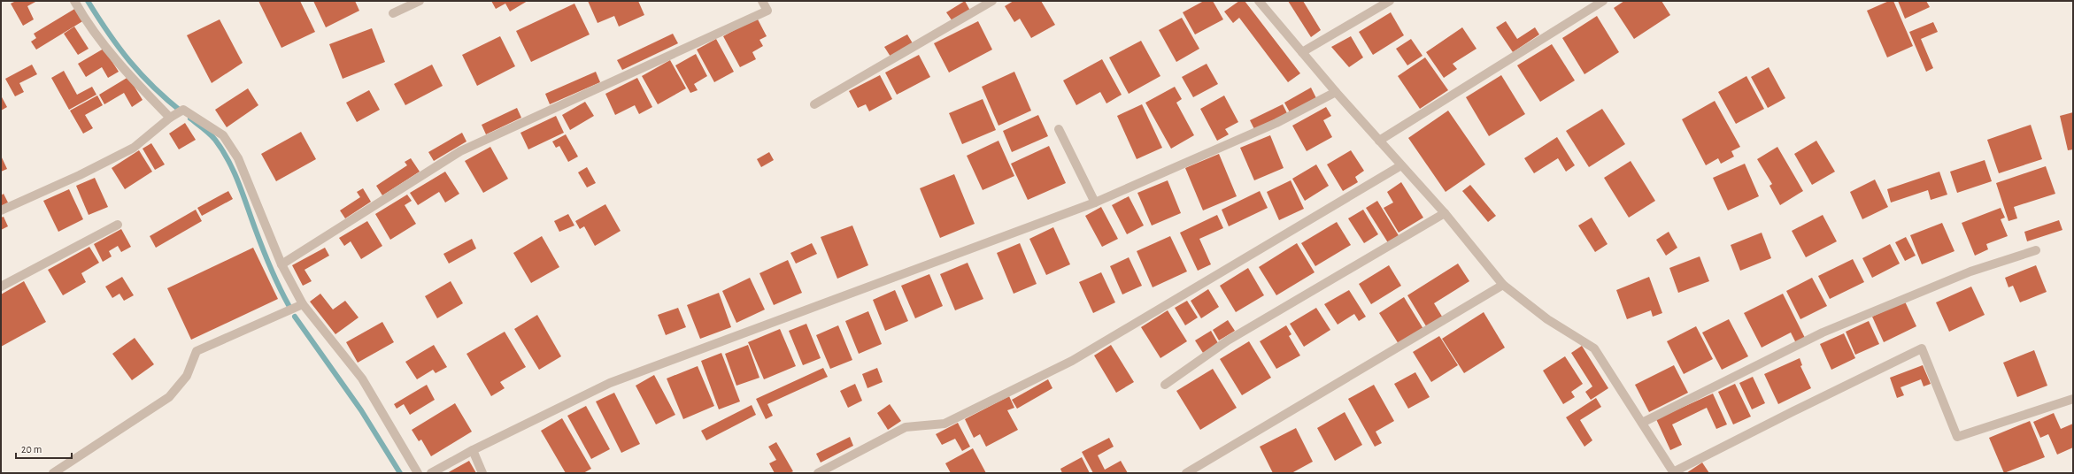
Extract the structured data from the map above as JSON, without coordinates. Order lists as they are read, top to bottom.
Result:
{
  "scale_bar": "20 m"
}
